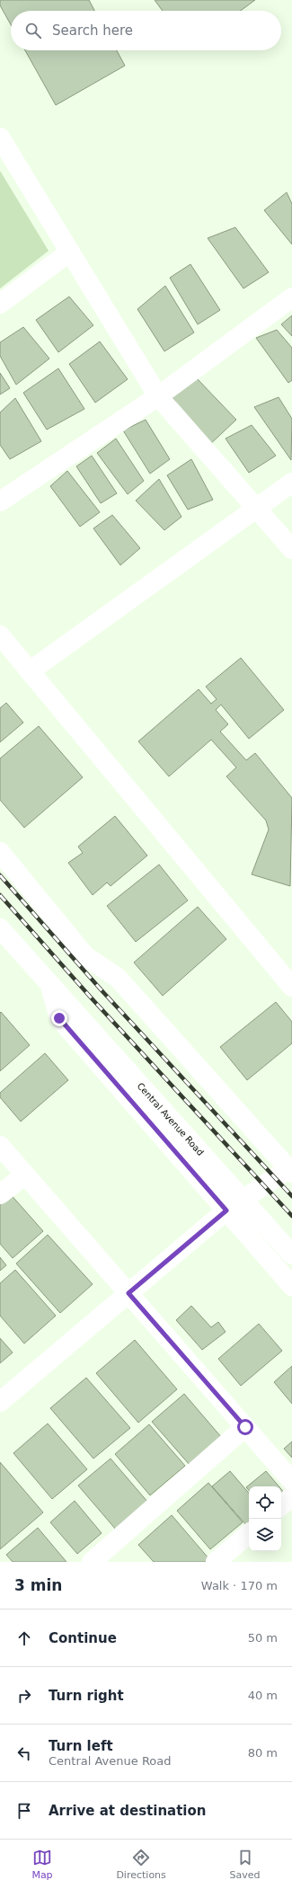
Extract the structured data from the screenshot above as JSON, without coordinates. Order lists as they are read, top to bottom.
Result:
{
  "streets": {
    "street": ["Central Avenue Road"]
  },
  "page": {
    "search": "Search here",
    "heading": ["3 min", "Walk · 170 m"],
    "list": [
      ["Continue", "50 m"],
      ["Turn right", "40 m"],
      ["Turn left", "Central Avenue Road", "80 m"],
      "Arrive at destination"
    ],
    "nav": ["Map", "Directions", "Saved"]
  }
}
